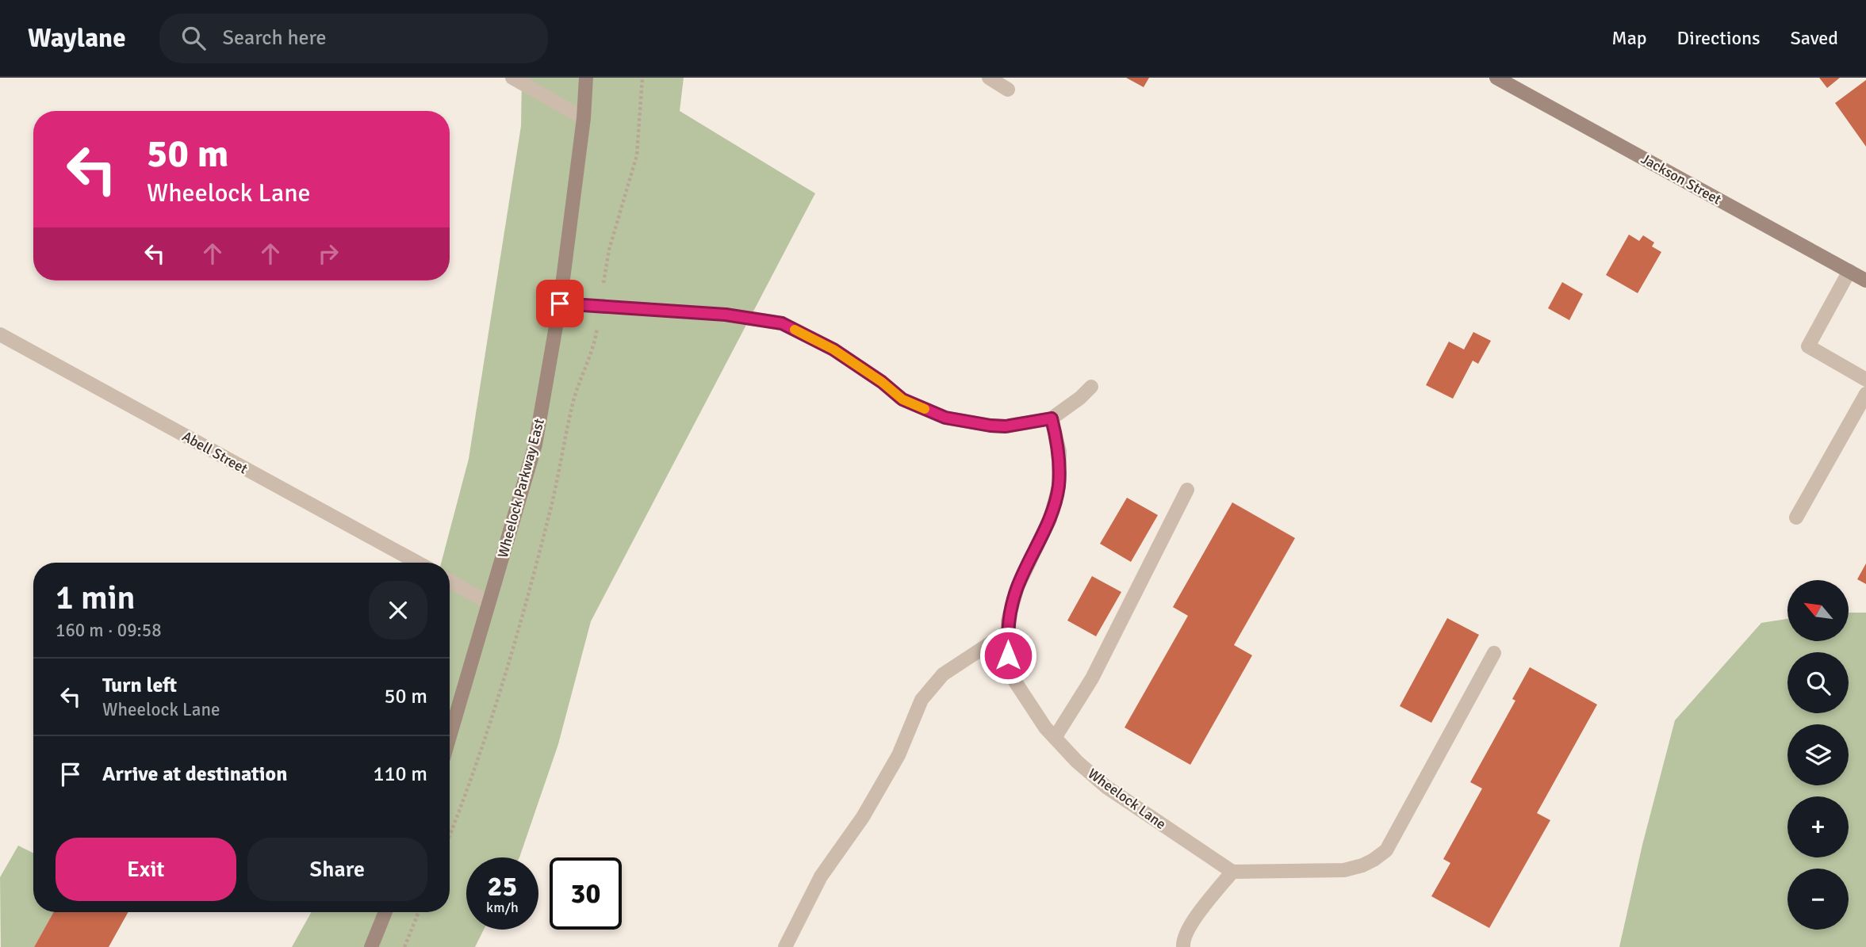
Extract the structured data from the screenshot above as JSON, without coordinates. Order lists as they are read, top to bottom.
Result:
{
  "streets": {
    "street": [
      "Jackson Street",
      "Abell Street",
      "Wheelock Parkway East",
      "Wheelock Lane"
    ]
  },
  "north": "top left",
  "page": {
    "header": "Waylane",
    "search": "Search here",
    "nav": ["Map", "Directions", "Saved"],
    "turn": ["50 m", "Wheelock Lane"],
    "heading": ["1 min", "160 m · 09:58"],
    "map_buttons": ["+", "−"],
    "list": [
      {
        "name": "Turn left",
        "note": "Wheelock Lane",
        "value": "50 m"
      },
      {
        "name": "Arrive at destination",
        "value": "110 m"
      }
    ],
    "buttons": ["Exit", "Share"],
    "speed": "25 km/h",
    "limit": "30"
  }
}
